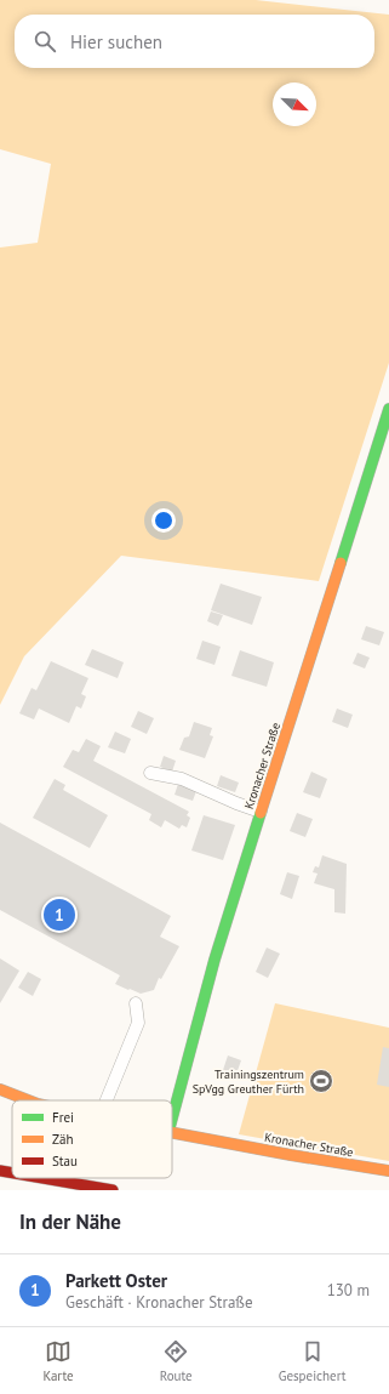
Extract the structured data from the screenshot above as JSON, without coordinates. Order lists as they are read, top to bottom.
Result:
{
  "streets": {
    "main road": ["Kronacher Straße"]
  },
  "places": {
    "sports": ["Trainingszentrum SpVgg Greuther Fürth"]
  },
  "legend": ["Frei", "Zäh", "Stau"],
  "north": "bottom right",
  "page": {
    "search": "Hier suchen",
    "pins": "1",
    "heading": "In der Nähe",
    "list": [
      {
        "mark": "1",
        "name": "Parkett Oster",
        "note": "Geschäft · Kronacher Straße",
        "value": "130 m"
      }
    ],
    "nav": ["Karte", "Route", "Gespeichert"]
  }
}
